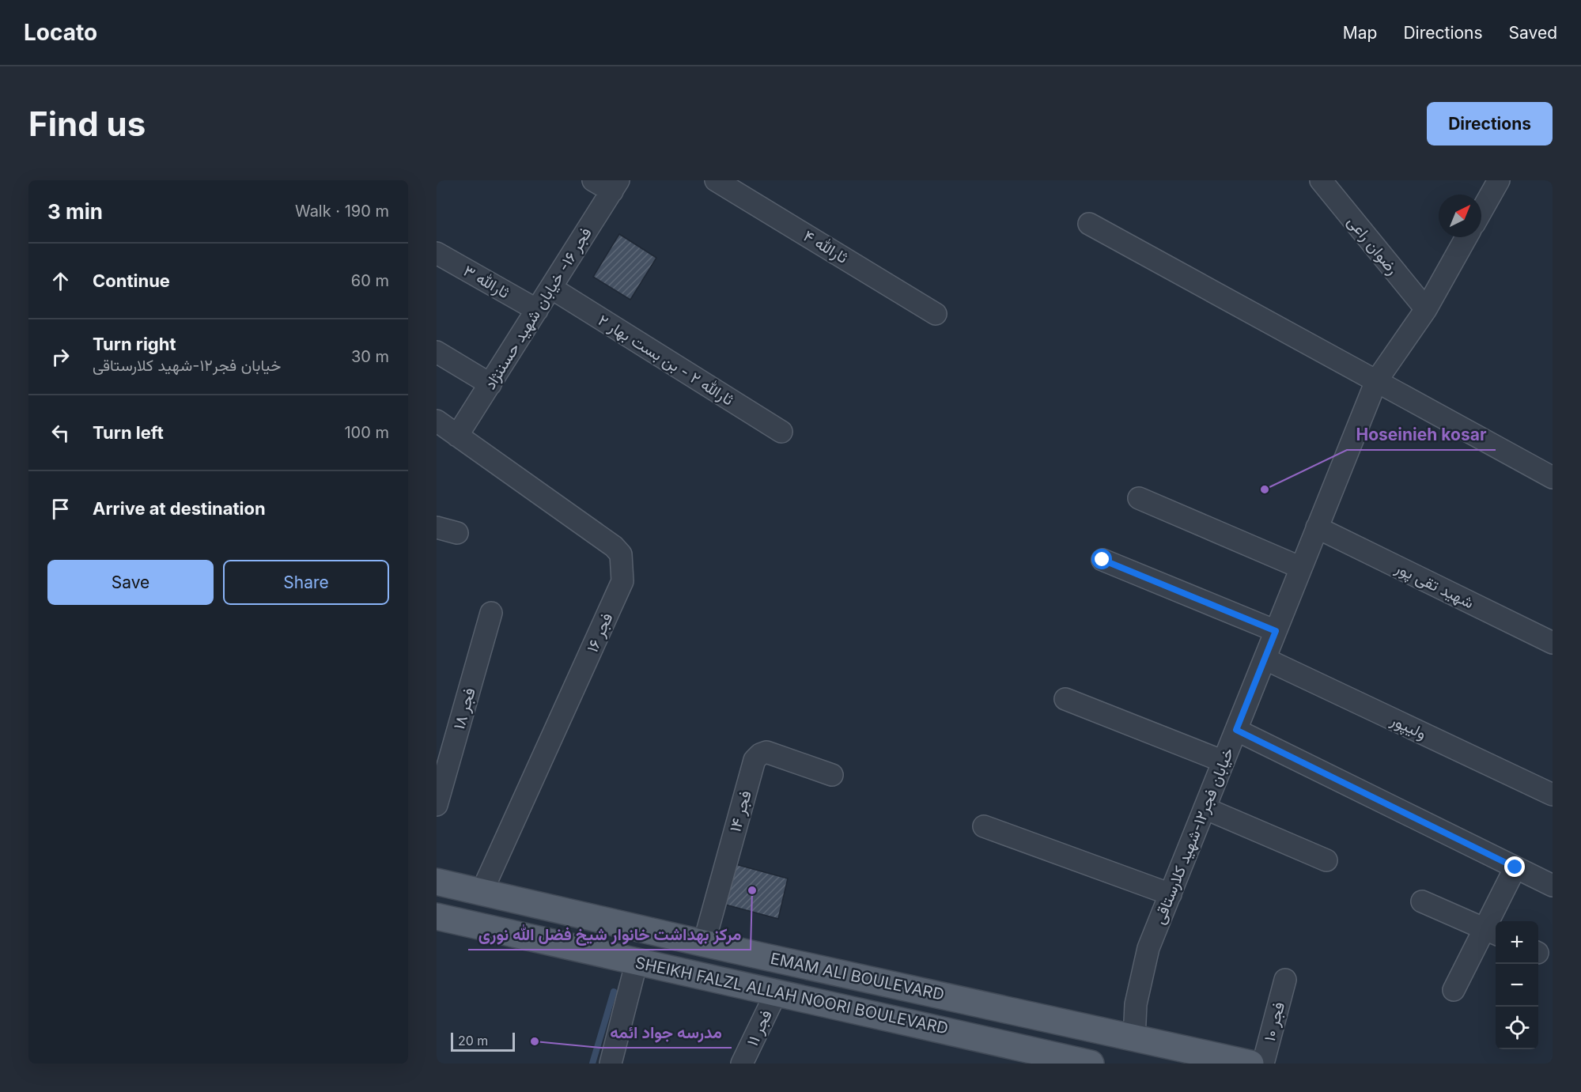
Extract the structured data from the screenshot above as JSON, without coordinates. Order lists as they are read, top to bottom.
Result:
{
  "streets": {
    "main road": ["EMAM ALI BOULEVARD", "SHEIKH FALZL ALLAH NOORI BOULEVARD"],
    "street": [
      "رضوان راعی",
      "ثارالله ۴",
      "ثارالله ۳",
      "فجر ۱۶- خیابان شهید حسننژاد",
      "ثارالله ۲ - بن بست بهار ۲",
      "شهید تقی پور",
      "فجر ۱۶",
      "فجر ۱۸",
      "ولیپور",
      "فجر ۱۴",
      "خيابان فجر۱۲-شهيد كلارستاقی",
      "فجر ۱۰",
      "فجر ۱۱"
    ]
  },
  "crossings": [
    ["رضوان راعی", "خيابان فجر۱۲-شهيد كلارستاقی"],
    ["ثارالله ۳", "فجر ۱۶- خیابان شهید حسننژاد"],
    ["فجر ۱۶- خیابان شهید حسننژاد", "ثارالله ۲ - بن بست بهار ۲"],
    ["فجر ۱۶- خیابان شهید حسننژاد", "فجر ۱۶"],
    ["شهید تقی پور", "خيابان فجر۱۲-شهيد كلارستاقی"],
    ["فجر ۱۶", "EMAM ALI BOULEVARD"],
    ["ولیپور", "خيابان فجر۱۲-شهيد كلارستاقی"],
    ["فجر ۱۴", "EMAM ALI BOULEVARD"],
    ["خيابان فجر۱۲-شهيد كلارستاقی", "EMAM ALI BOULEVARD"],
    ["SHEIKH FALZL ALLAH NOORI BOULEVARD", "فجر ۱۱"]
  ],
  "places": ["Hoseinieh kosar", "مرکز بهداشت خانوار شیخ فضل الله نوری", "مدرسه جواد ائمه"],
  "scale_bar": "20 m",
  "north": "top right",
  "page": {
    "header": "Locato",
    "nav": ["Map", "Directions", "Saved"],
    "buttons": [
      "Directions",
      ["Save", "Share"]
    ],
    "title": "Find us",
    "heading": ["3 min", "Walk · 190 m"],
    "list": [
      ["Continue", "60 m"],
      ["Turn right", "خيابان فجر۱۲-شهيد كلارستاقی", "30 m"],
      ["Turn left", "100 m"],
      "Arrive at destination"
    ],
    "map_buttons": ["+", "−"],
    "scale": "20 m"
  }
}
